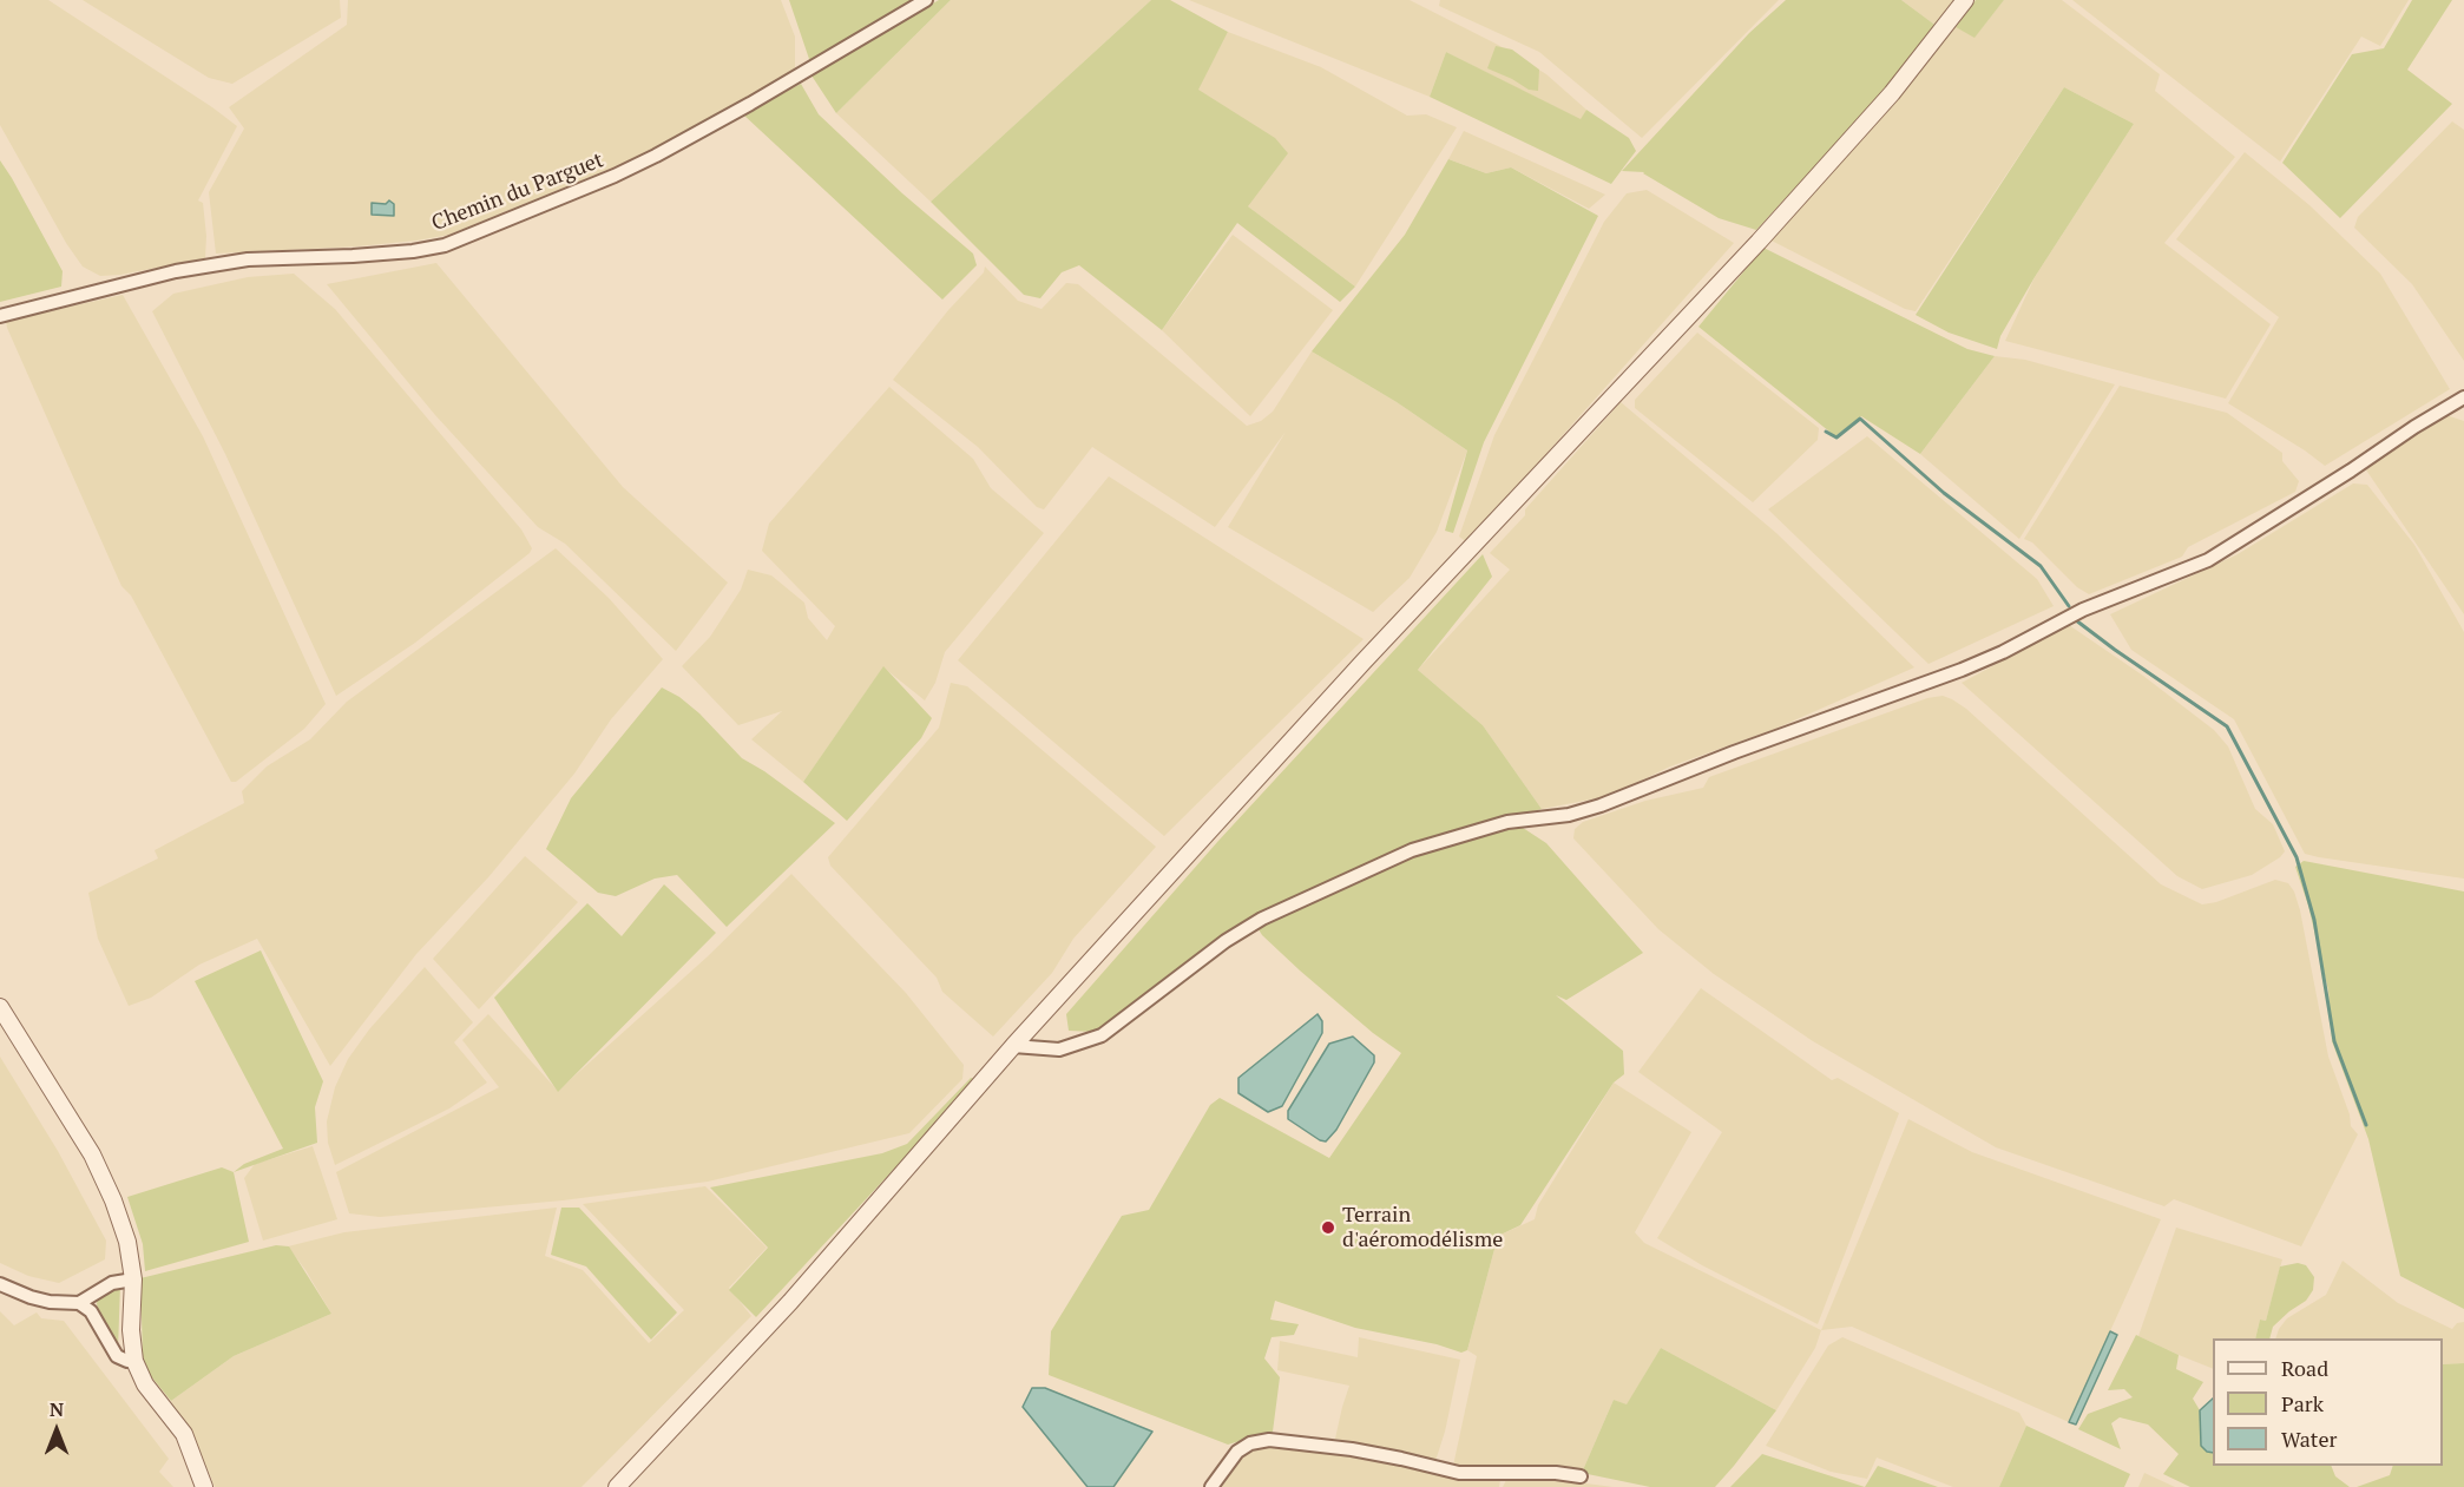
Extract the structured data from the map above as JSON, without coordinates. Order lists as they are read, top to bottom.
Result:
{
  "streets": {
    "street": ["Chemin du Parguet"]
  },
  "places": ["Terrain d'aéromodélisme"],
  "legend": ["Road", "Park", "Water"],
  "north": "top"
}
